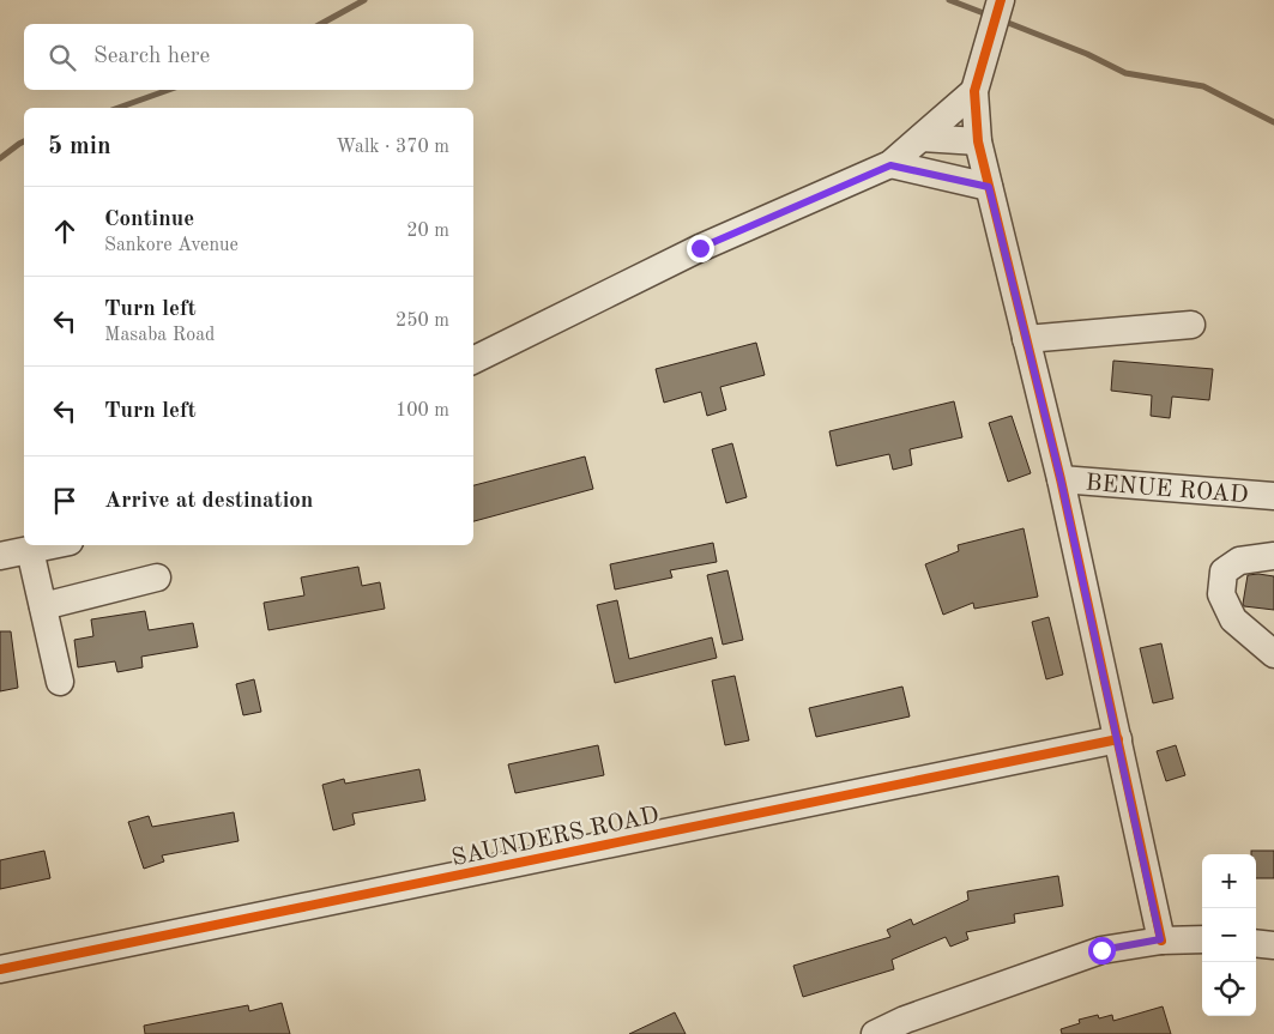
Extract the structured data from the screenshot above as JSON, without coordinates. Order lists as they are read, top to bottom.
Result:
{
  "streets": {
    "street": ["BENUE ROAD", "SAUNDERS ROAD"]
  },
  "page": {
    "search": "Search here",
    "heading": ["5 min", "Walk · 370 m"],
    "list": [
      ["Continue", "Sankore Avenue", "20 m"],
      ["Turn left", "Masaba Road", "250 m"],
      ["Turn left", "100 m"],
      "Arrive at destination"
    ],
    "map_buttons": ["+", "−"]
  }
}
